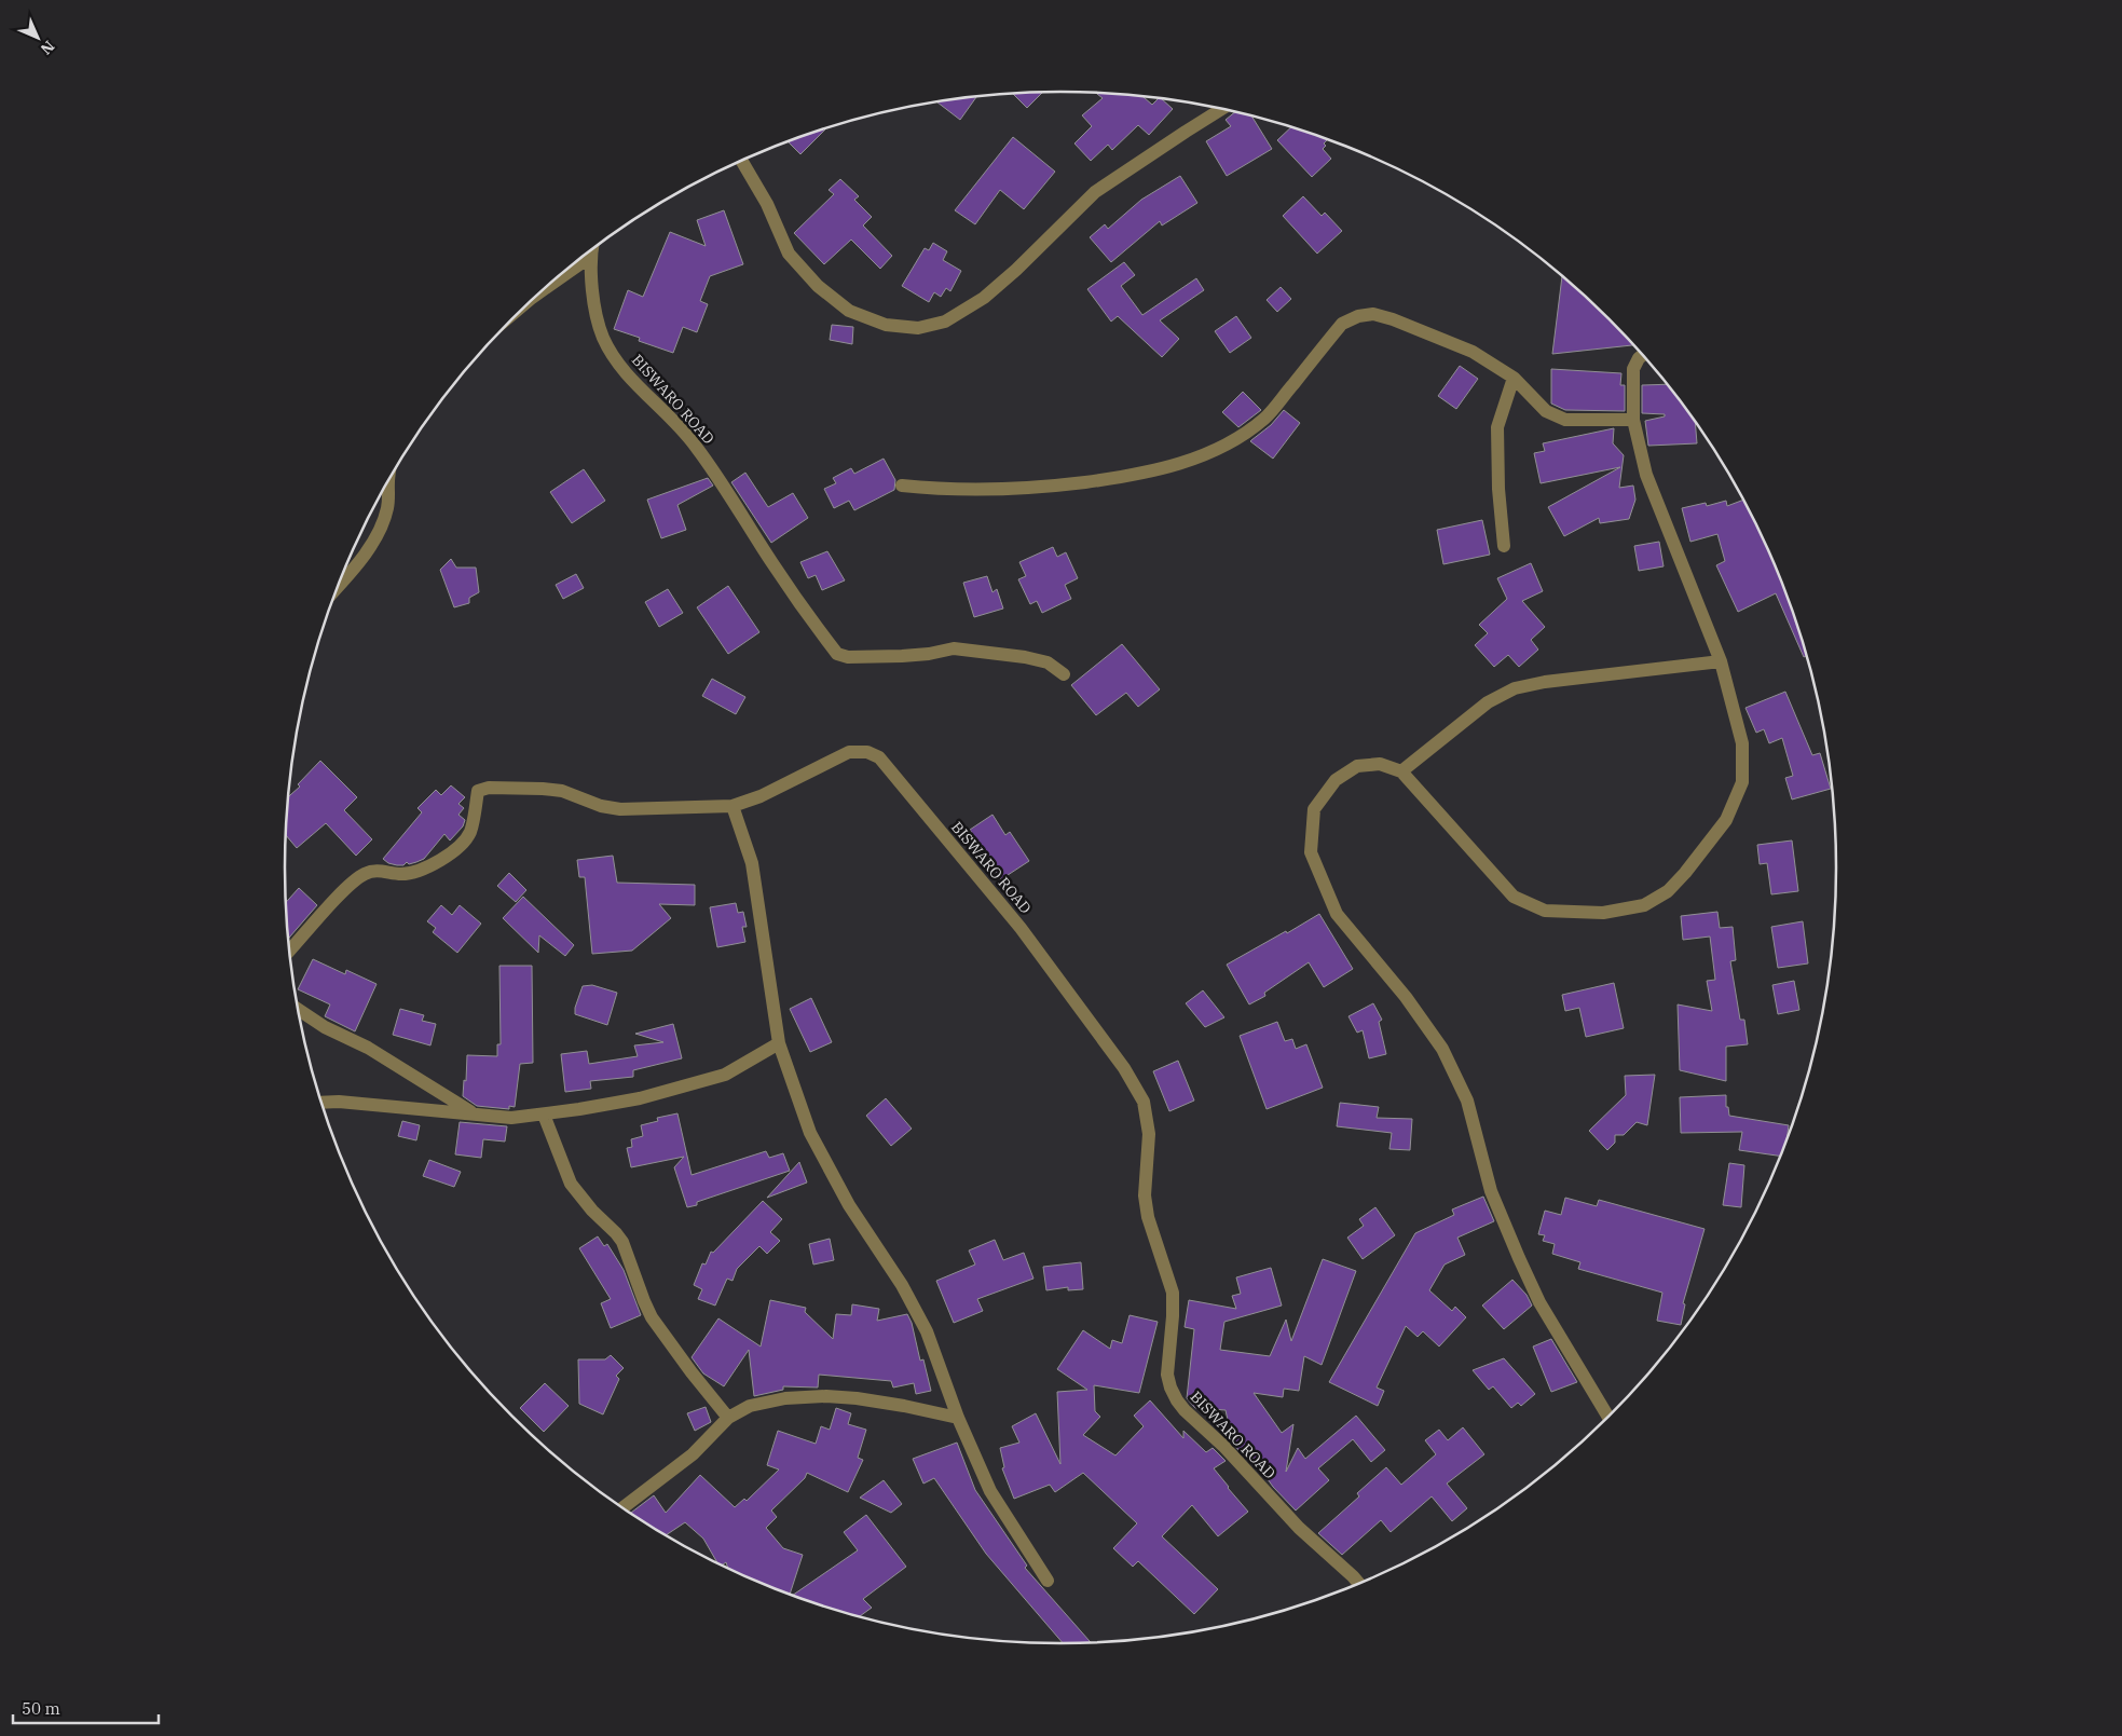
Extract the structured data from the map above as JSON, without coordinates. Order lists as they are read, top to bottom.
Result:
{
  "streets": {
    "street": ["BISWARO ROAD"]
  },
  "scale_bar": "50 m",
  "north": "bottom right"
}
